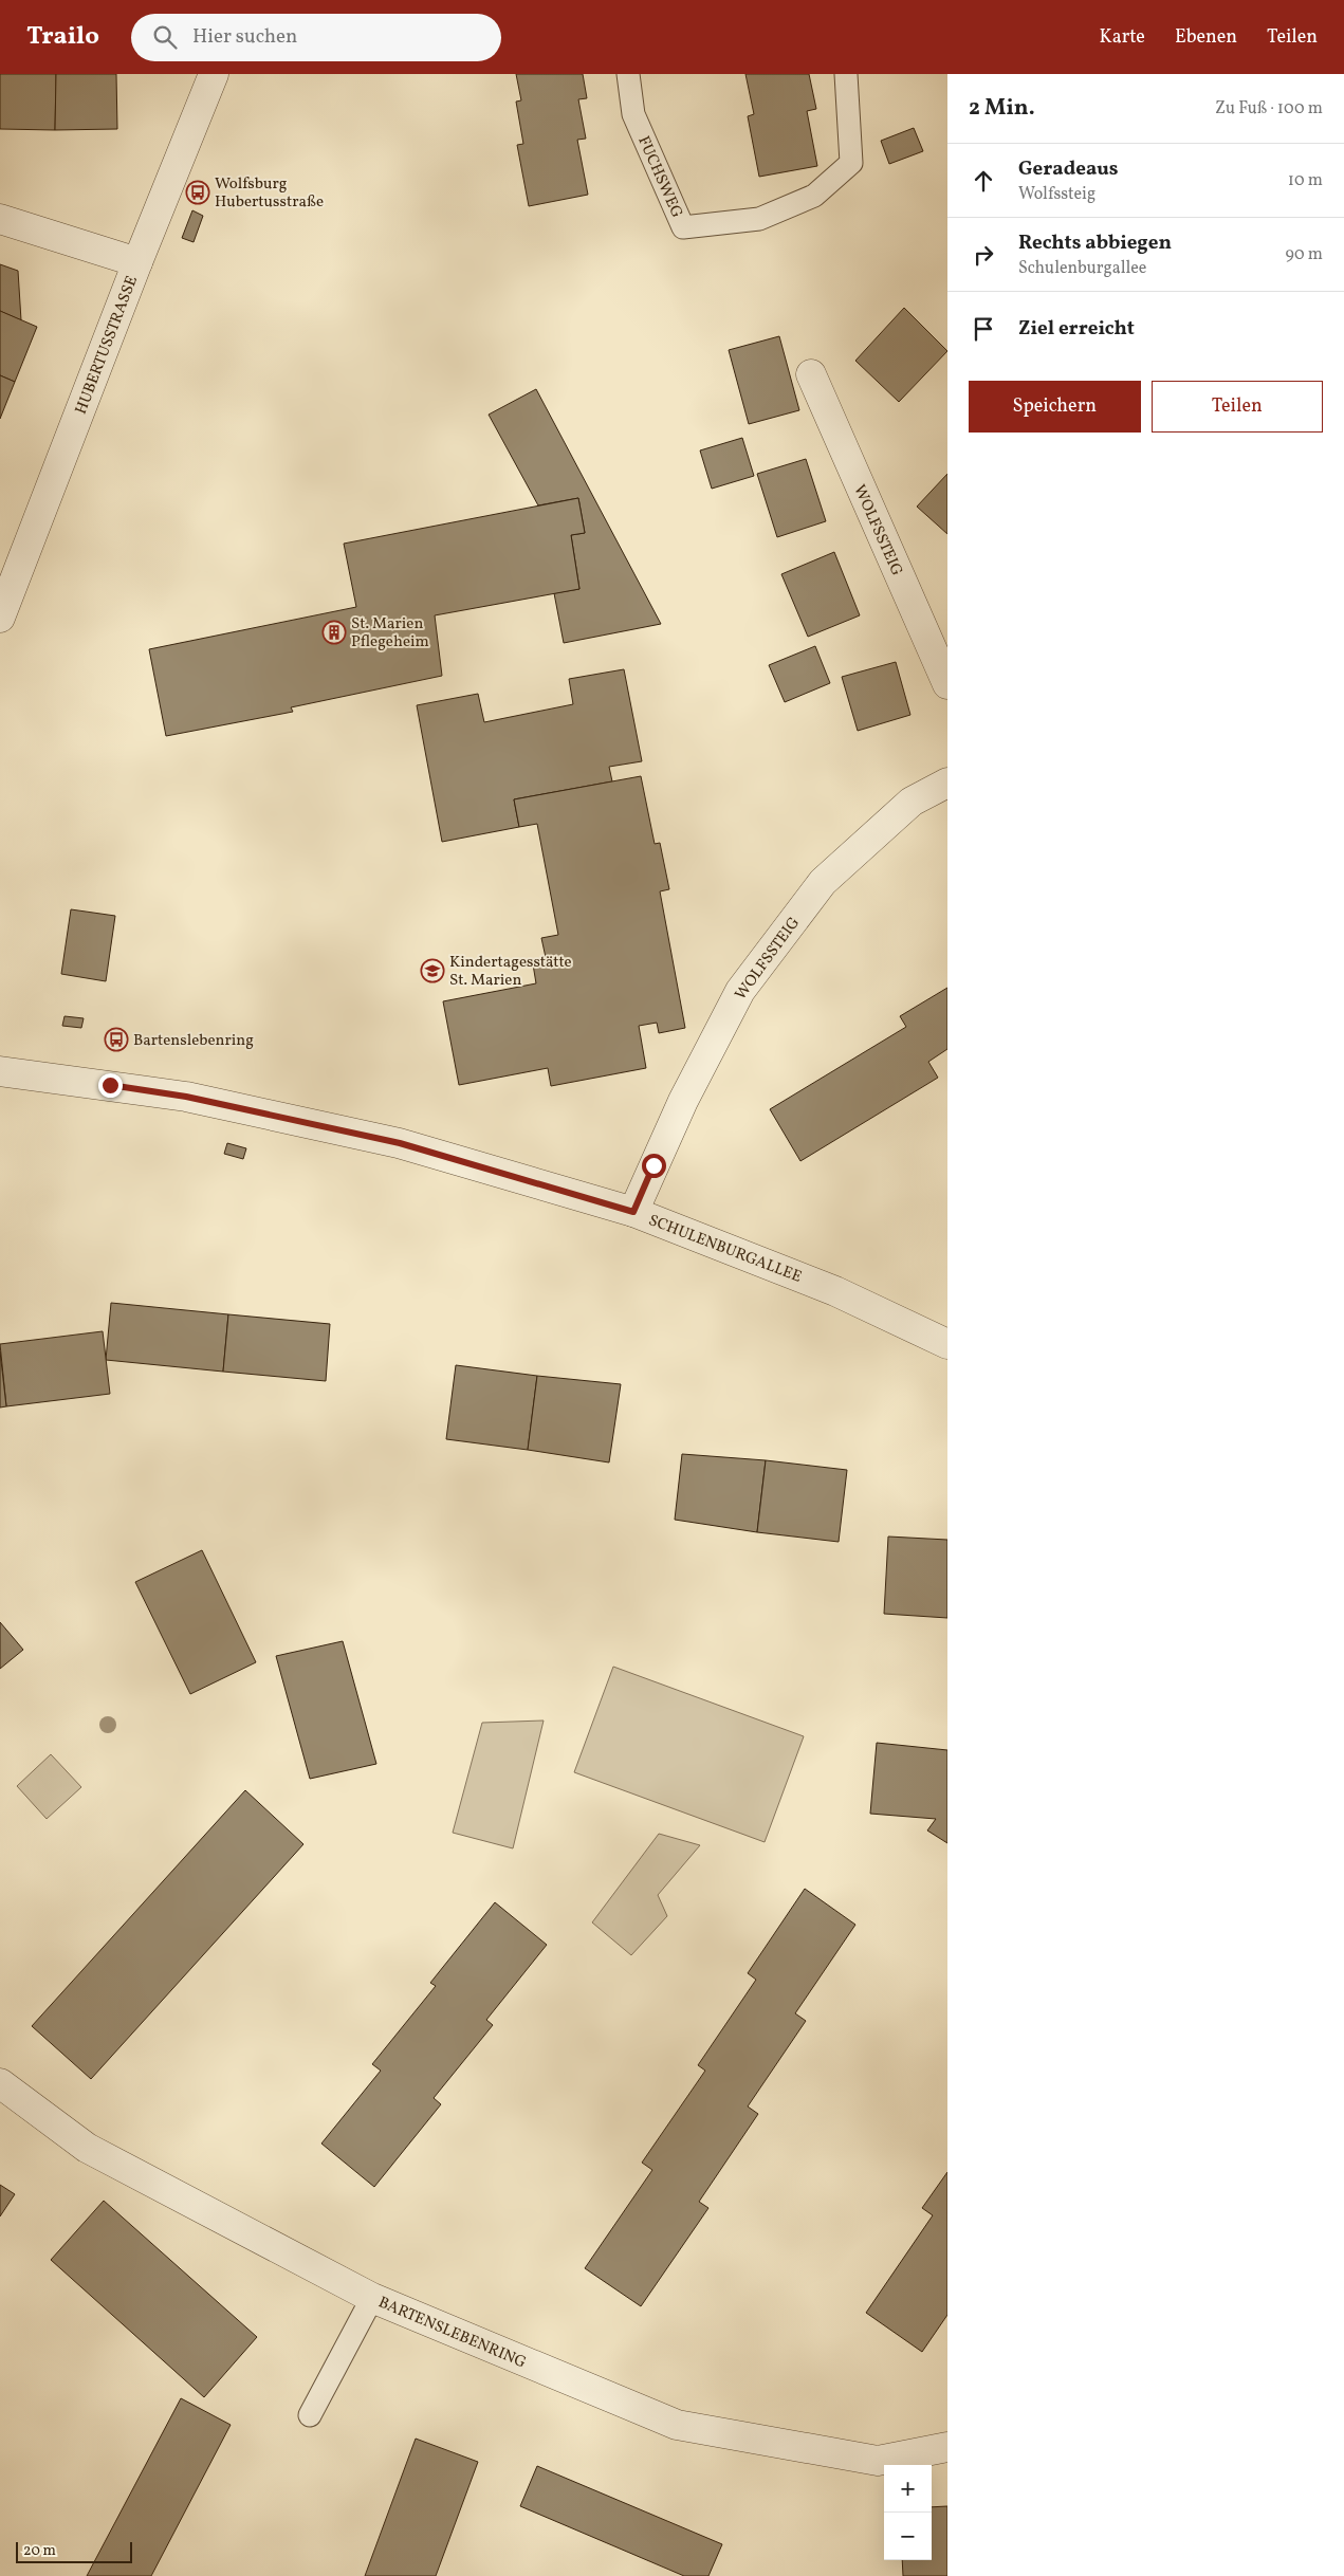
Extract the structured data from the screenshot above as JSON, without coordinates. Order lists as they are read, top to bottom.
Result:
{
  "streets": {
    "street": [
      "HUBERTUSSTRASSE",
      "WOLFSSTEIG",
      "SCHULENBURGALLEE",
      "BARTENSLEBENRING"
    ],
    "lane": ["FUCHSWEG"]
  },
  "crossings": [
    ["WOLFSSTEIG", "SCHULENBURGALLEE"]
  ],
  "places": {
    "bus stop": ["Wolfsburg Hubertusstraße", "Bartenslebenring"],
    "building": ["St. Marien Pflegeheim"],
    "school or university": ["Kindertagesstätte St. Marien"]
  },
  "scale_bar": "20 m",
  "page": {
    "header": "Trailo",
    "search": "Hier suchen",
    "nav": ["Karte", "Ebenen", "Teilen"],
    "heading": ["2 Min.", "Zu Fuß · 100 m"],
    "list": [
      ["Geradeaus", "Wolfssteig", "10 m"],
      ["Rechts abbiegen", "Schulenburgallee", "90 m"],
      "Ziel erreicht"
    ],
    "buttons": ["Speichern", "Teilen"],
    "map_buttons": ["+", "−"],
    "scale": "20 m"
  }
}
